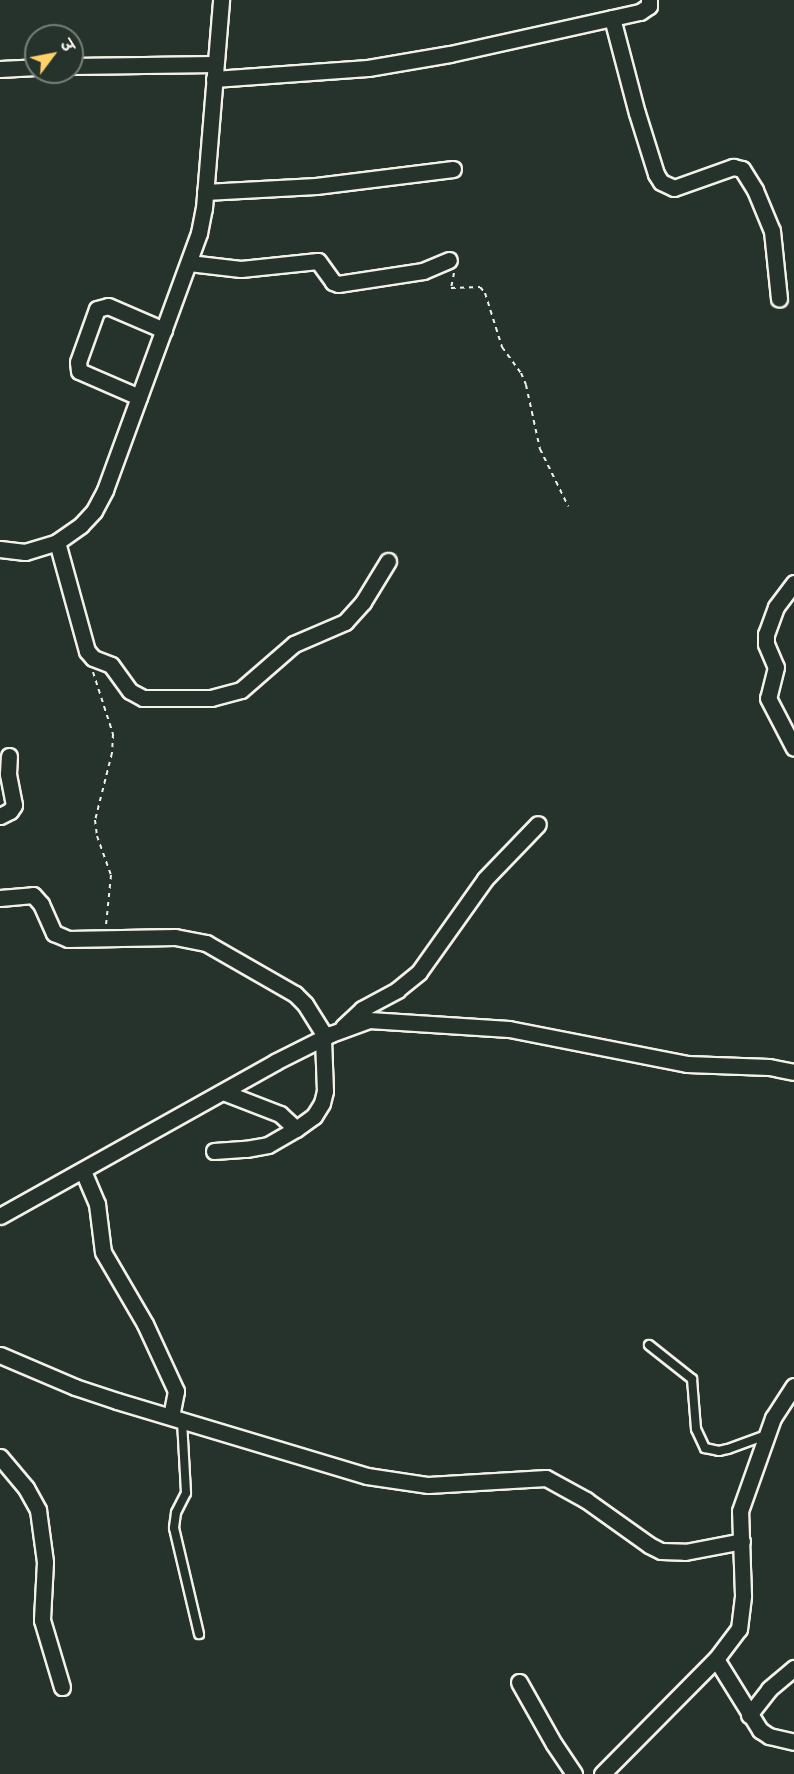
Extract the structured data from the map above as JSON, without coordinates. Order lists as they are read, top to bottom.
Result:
{
  "north": "top right"
}
